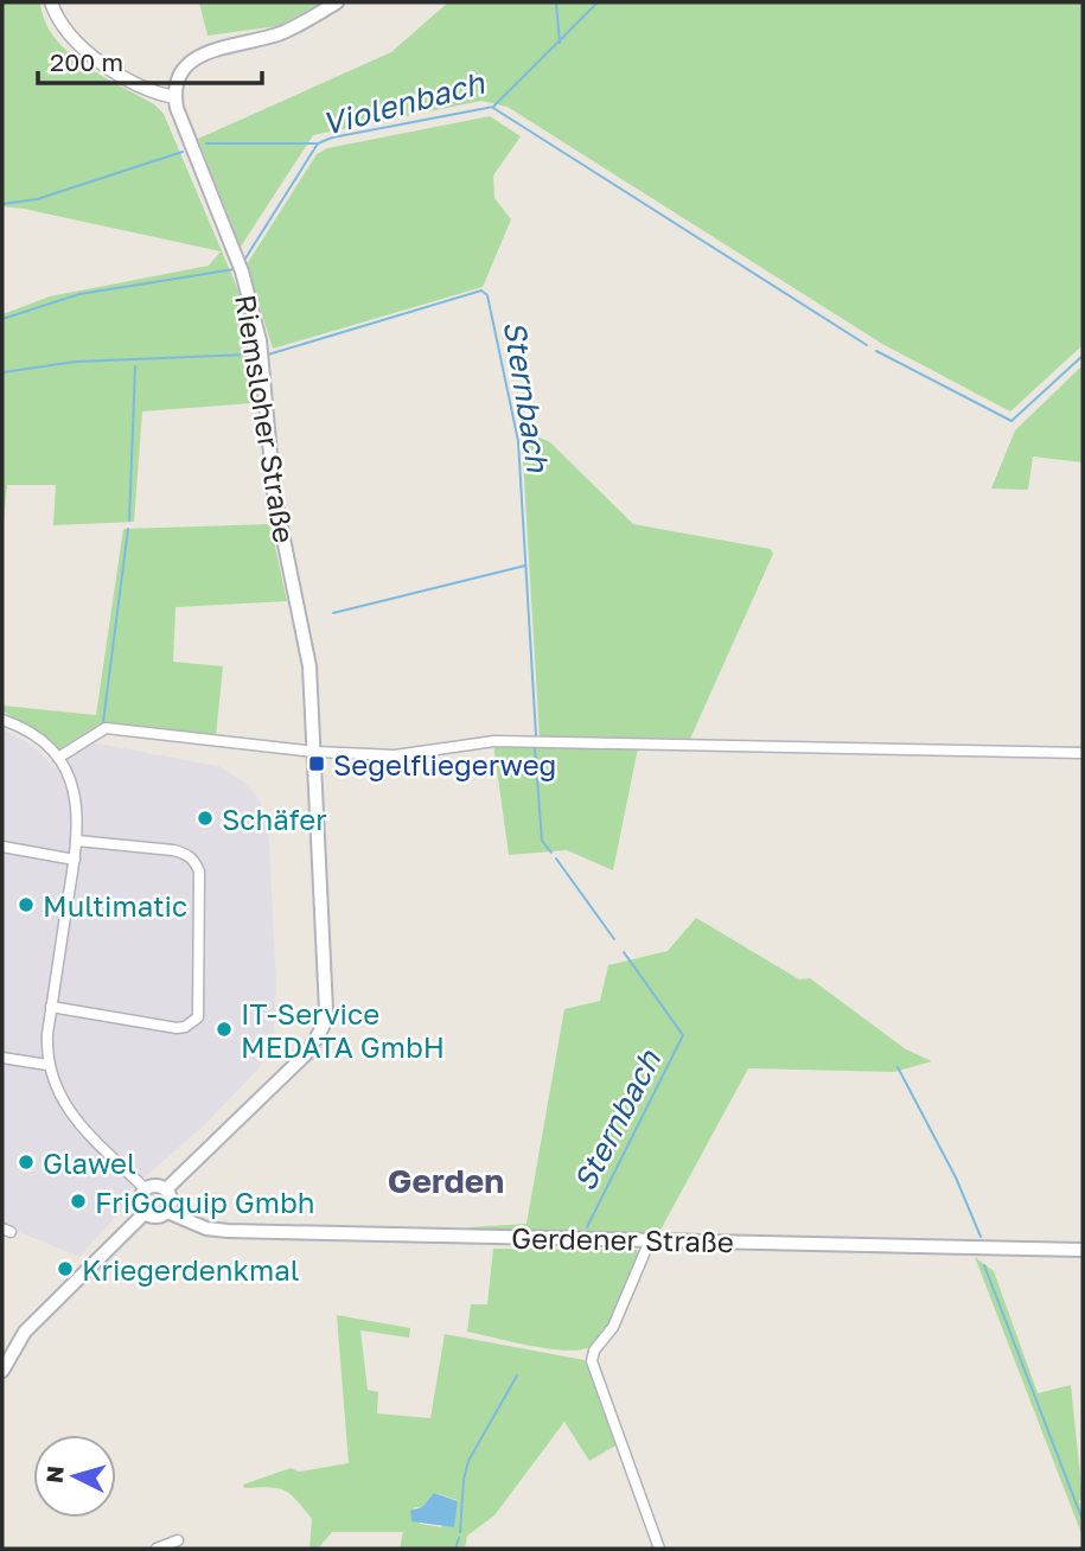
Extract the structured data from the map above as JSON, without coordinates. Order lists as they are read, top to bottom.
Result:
{
  "streets": {
    "main road": ["Riemsloher Straße", "Gerdener Straße"]
  },
  "crossings": [
    ["Riemsloher Straße", "Gerdener Straße"]
  ],
  "districts": ["Gerden"],
  "water": ["Violenbach", "Sternbach"],
  "places": {
    "transit": ["Segelfliegerweg"],
    "other": [
      "Schäfer",
      "Multimatic",
      "IT-Service MEDATA GmbH",
      "Glawel",
      "FriGoquip Gmbh",
      "Kriegerdenkmal"
    ]
  },
  "scale_bar": "200 m",
  "north": "left"
}
